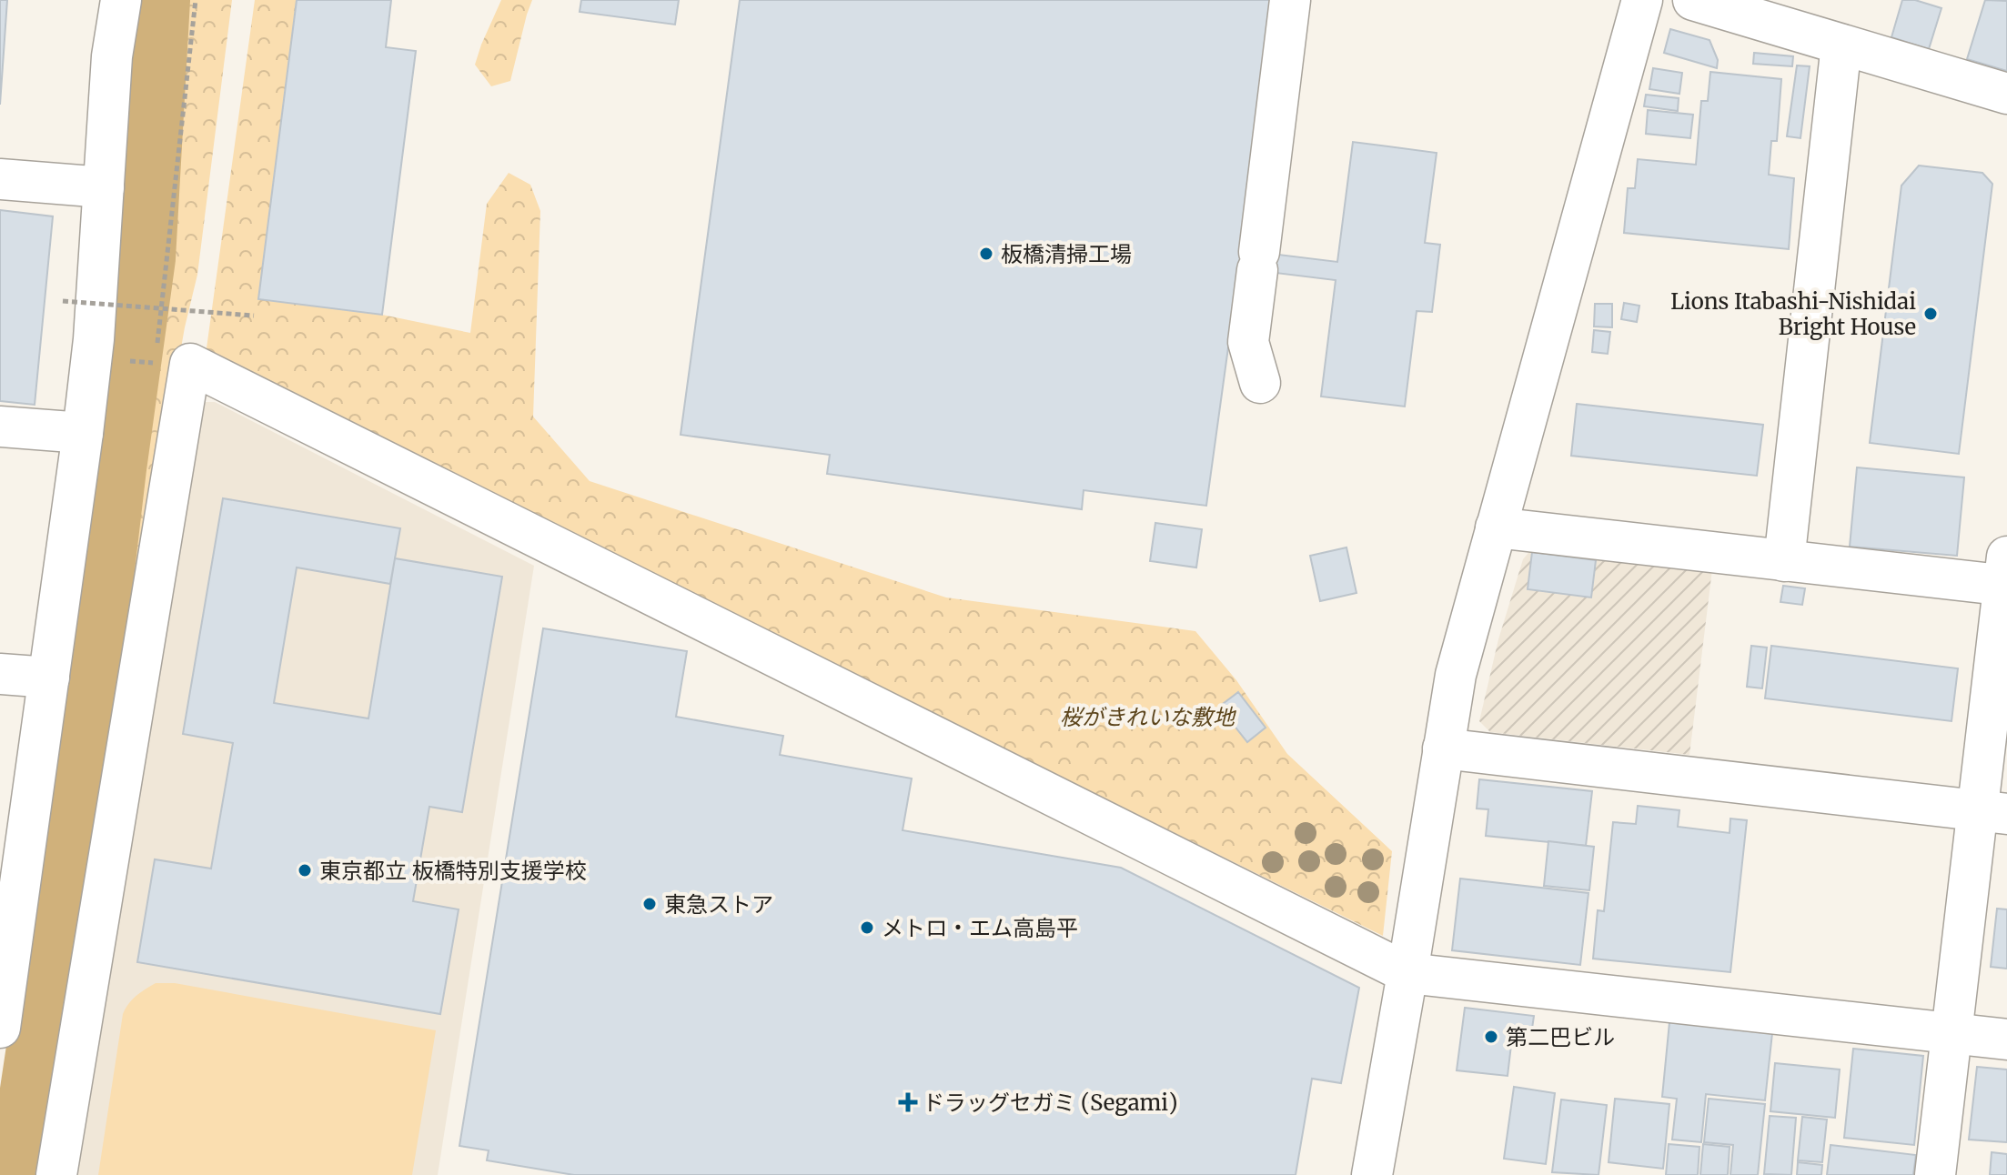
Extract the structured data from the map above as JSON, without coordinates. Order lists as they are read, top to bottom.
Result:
{
  "parks": ["桜がきれいな敷地"],
  "places": {
    "other": [
      "板橋清掃工場",
      "Lions Itabashi-Nishidai Bright House",
      "東京都立 板橋特別支援学校",
      "東急ストア",
      "メトロ・エム高島平",
      "第二巴ビル"
    ],
    "health": ["ドラッグセガミ (Segami)"]
  }
}
